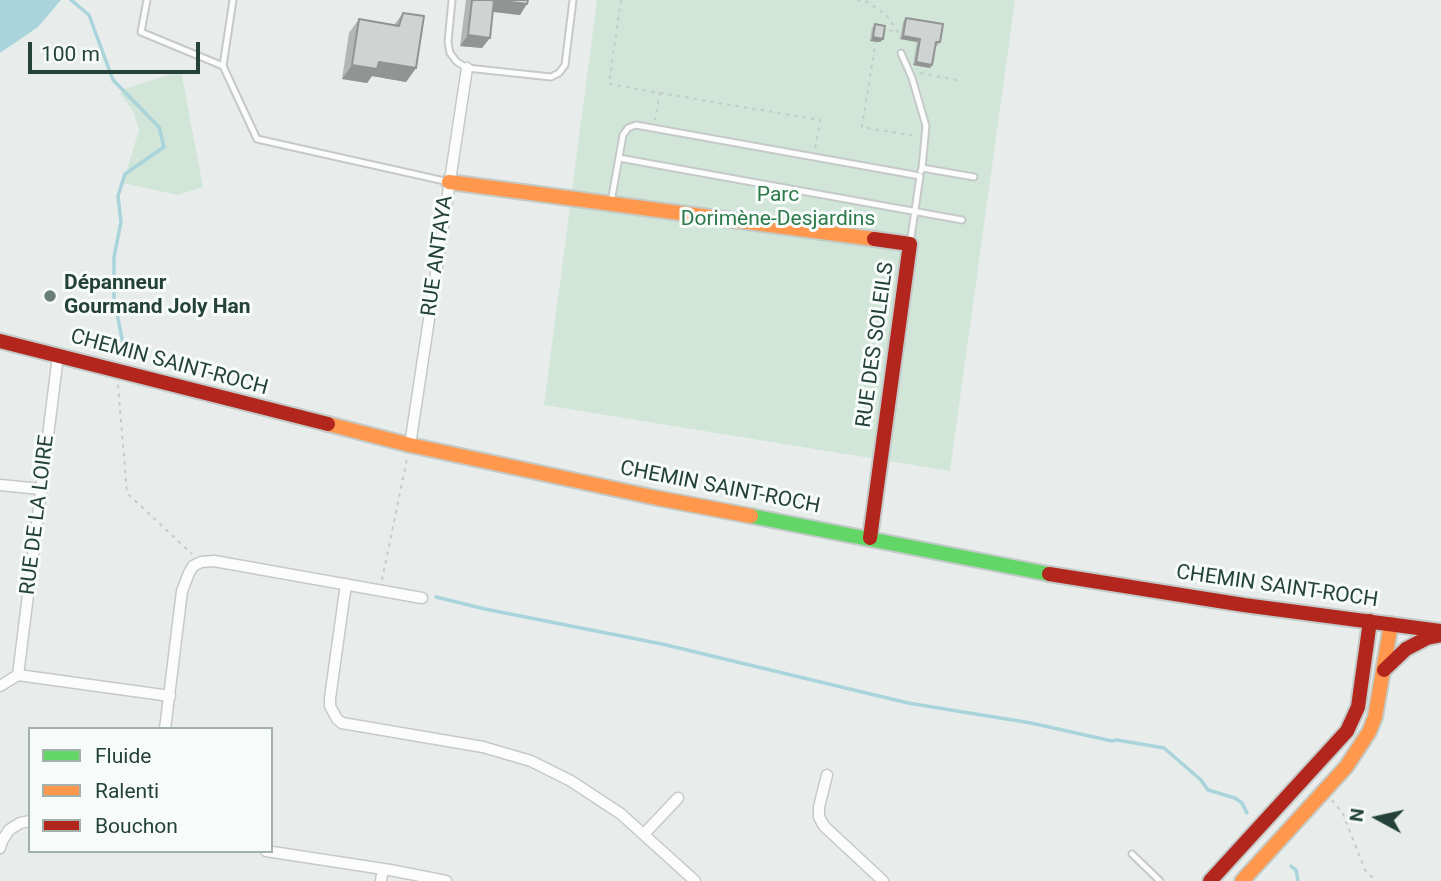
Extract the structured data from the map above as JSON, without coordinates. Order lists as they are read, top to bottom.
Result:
{
  "streets": {
    "street": [
      "RUE ANTAYA",
      "RUE DES SOLEILS",
      "CHEMIN SAINT-ROCH",
      "RUE DE LA LOIRE"
    ]
  },
  "crossings": [
    ["RUE ANTAYA", "RUE DES SOLEILS"],
    ["RUE ANTAYA", "CHEMIN SAINT-ROCH"],
    ["RUE DES SOLEILS", "CHEMIN SAINT-ROCH"],
    ["CHEMIN SAINT-ROCH", "RUE DE LA LOIRE"]
  ],
  "parks": ["Parc Dorimène-Desjardins"],
  "places": ["Dépanneur Gourmand Joly Han"],
  "legend": ["Fluide", "Ralenti", "Bouchon"],
  "scale_bar": "100 m",
  "north": "left"
}
